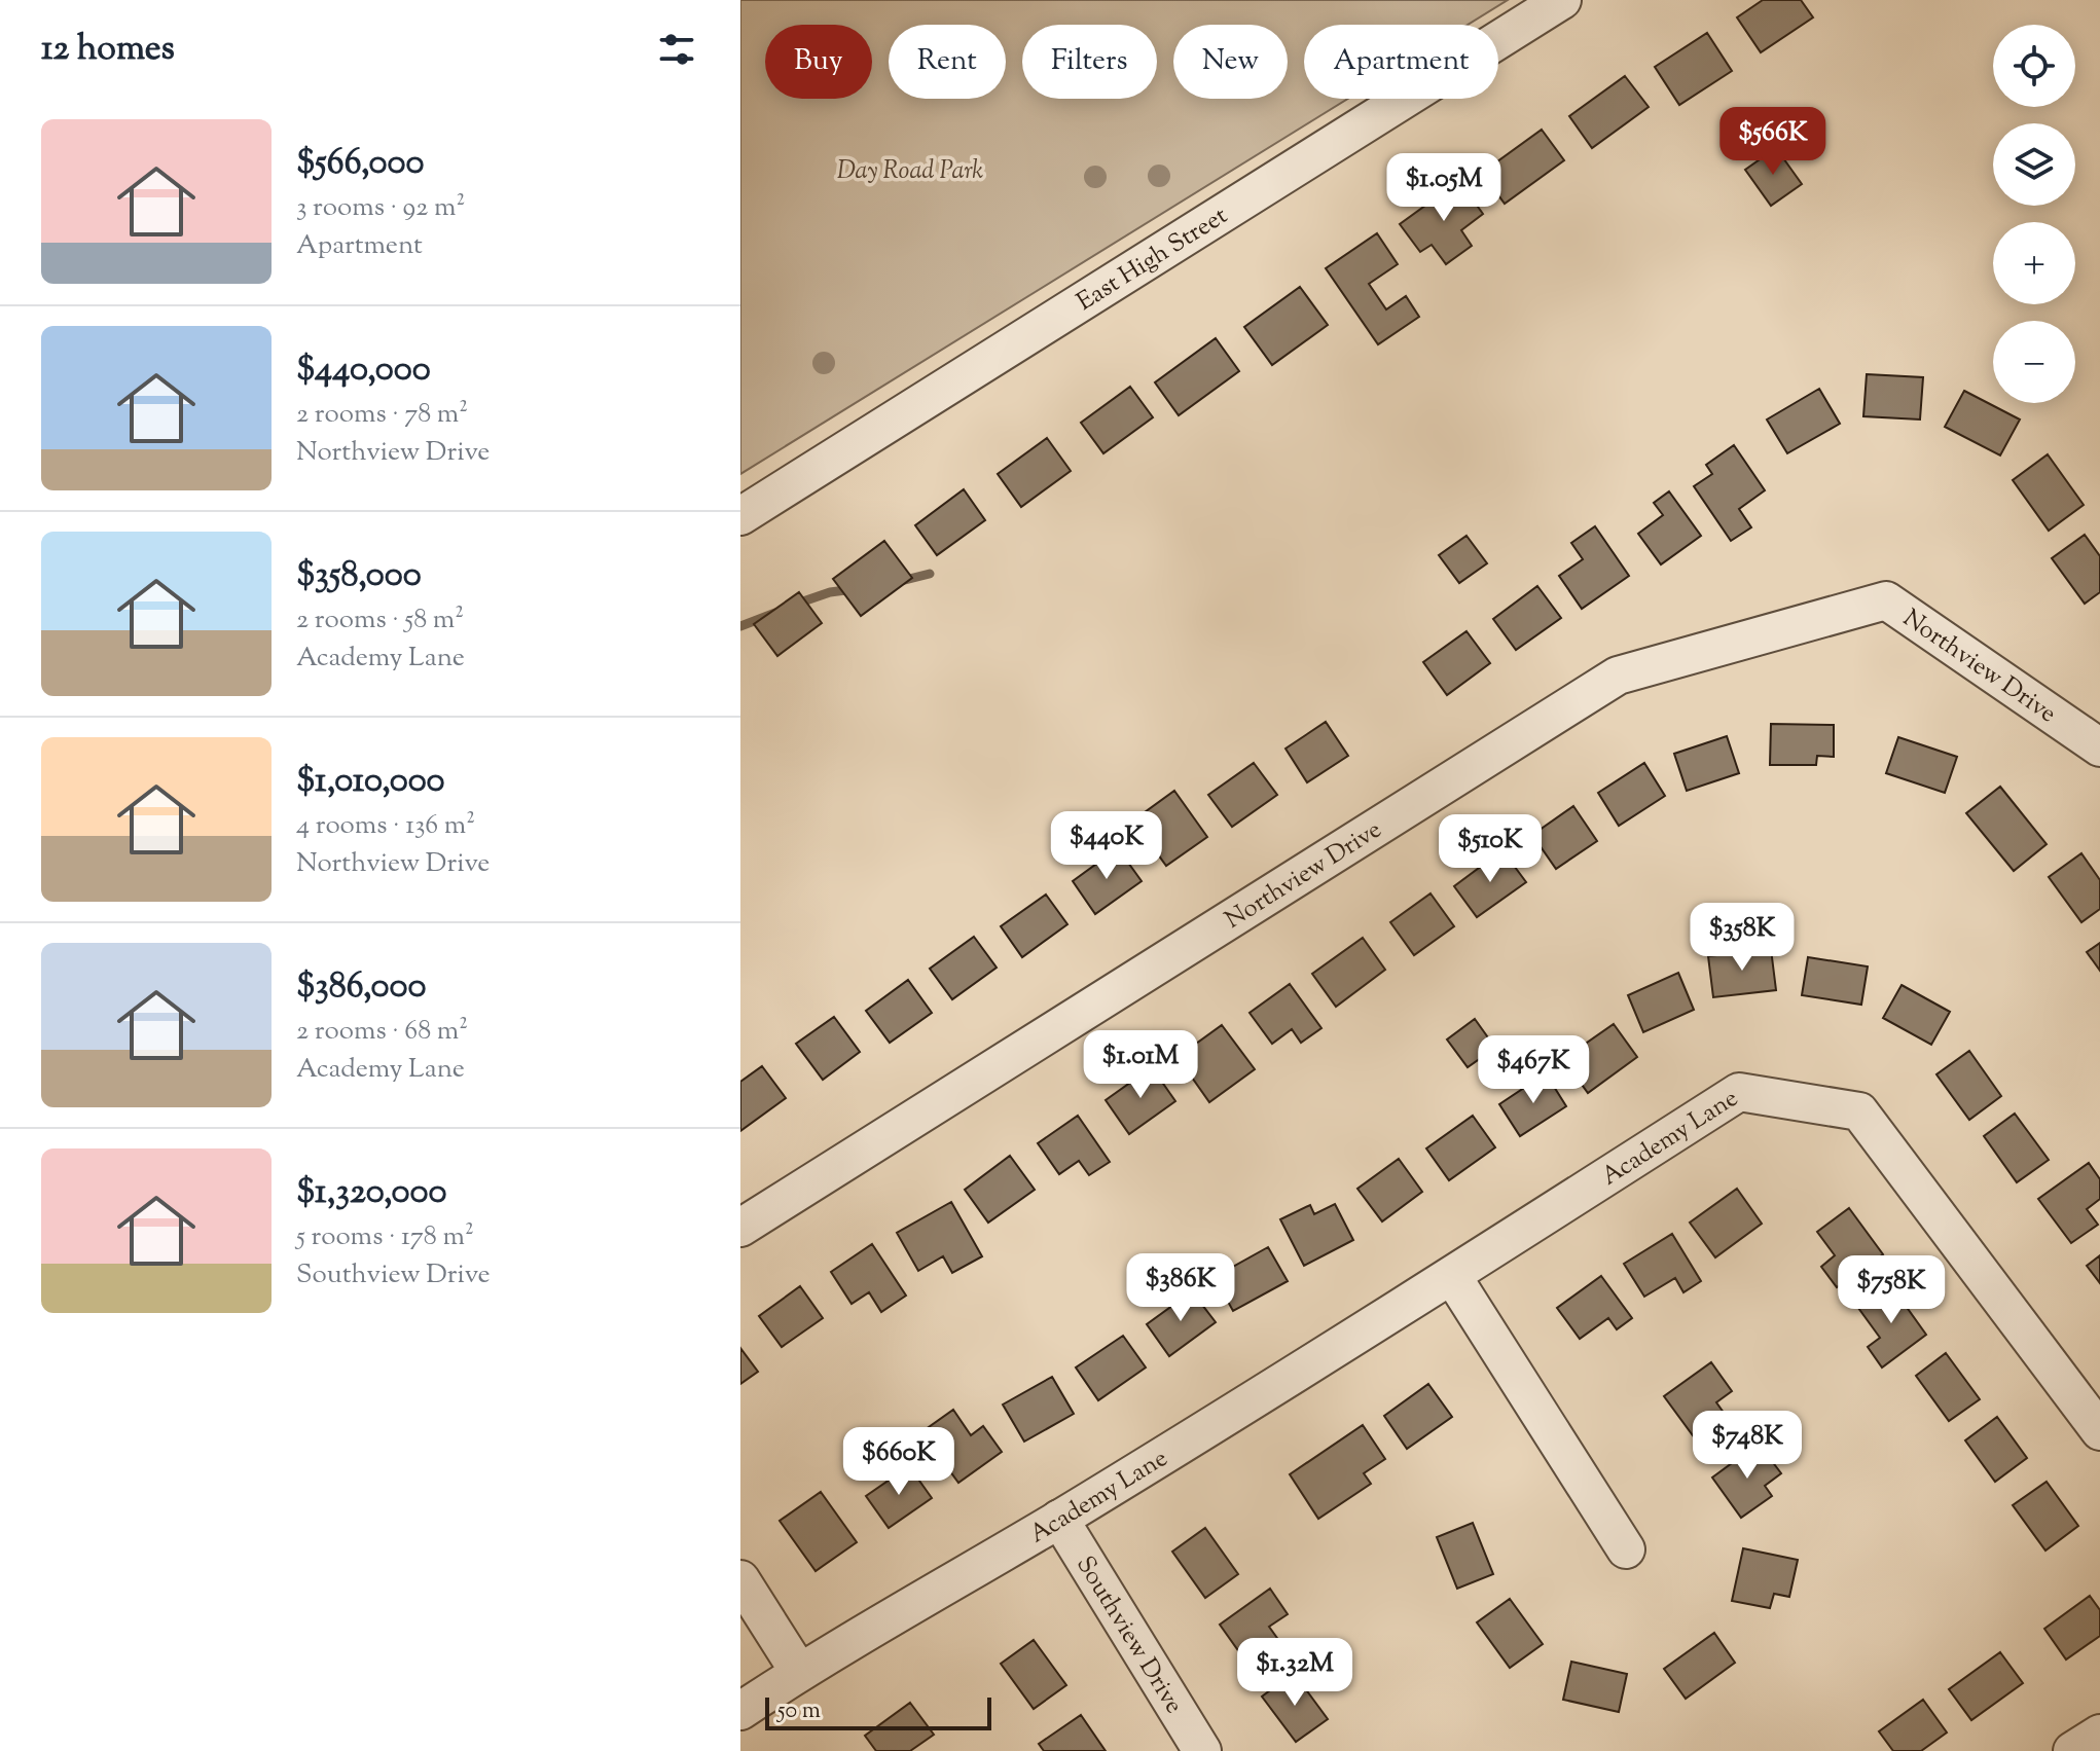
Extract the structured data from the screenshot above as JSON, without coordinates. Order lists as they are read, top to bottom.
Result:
{
  "streets": {
    "street": [
      "East High Street",
      "Northview Drive",
      "Academy Lane",
      "Southview Drive"
    ]
  },
  "crossings": [
    ["Academy Lane", "Southview Drive"]
  ],
  "parks": ["Day Road Park"],
  "scale_bar": "50 m",
  "page": {
    "heading": "12 homes",
    "map_buttons": ["+", "−"],
    "chip": [
      "Buy",
      "Rent",
      "Filters",
      "New",
      "Apartment"
    ],
    "list": [
      {
        "name": "$566,000",
        "note": "3 rooms · 92 m² · Apartment"
      },
      {
        "name": "$440,000",
        "note": "2 rooms · 78 m² · Northview Drive"
      },
      {
        "name": "$358,000",
        "note": "2 rooms · 58 m² · Academy Lane"
      },
      {
        "name": "$1,010,000",
        "note": "4 rooms · 136 m² · Northview Drive"
      },
      {
        "name": "$386,000",
        "note": "2 rooms · 68 m² · Academy Lane"
      },
      {
        "name": "$1,320,000",
        "note": "5 rooms · 178 m² · Southview Drive"
      }
    ],
    "price": [
      "$566K",
      "$1.05M",
      "$440K",
      "$510K",
      "$358K",
      "$1.01M",
      "$467K",
      "$386K",
      "$758K",
      "$748K",
      "$660K",
      "$1.32M"
    ],
    "scale": "50 m"
  }
}
